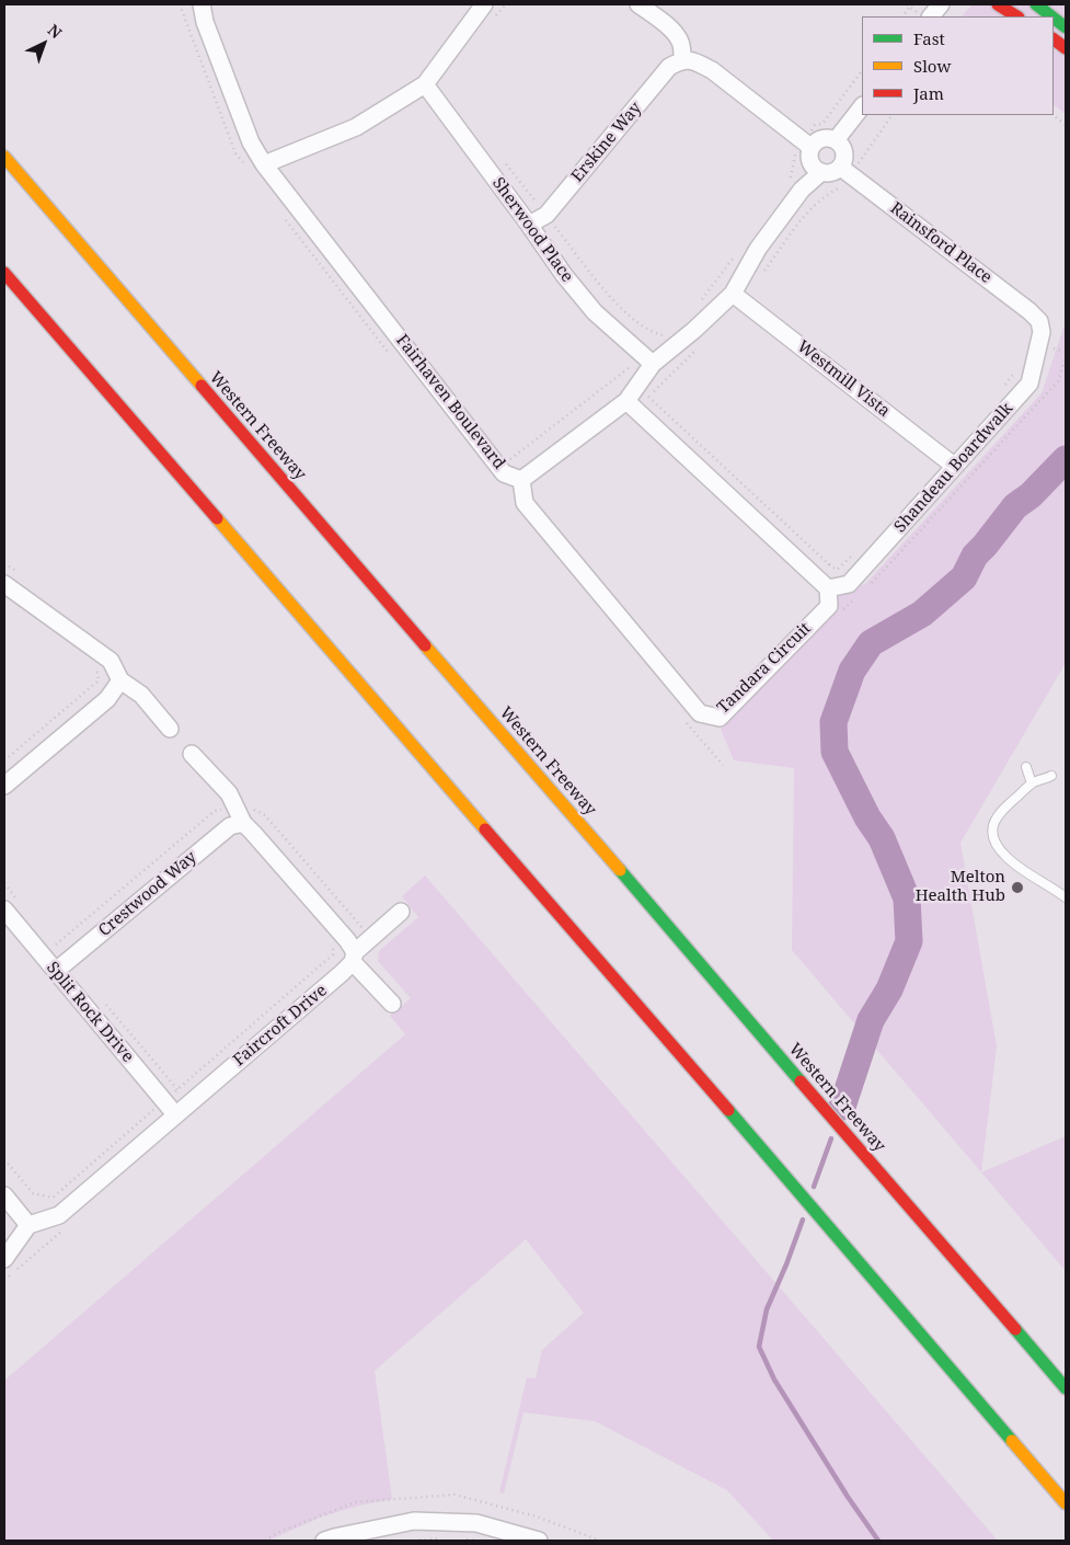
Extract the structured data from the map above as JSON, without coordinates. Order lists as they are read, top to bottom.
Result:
{
  "streets": {
    "main road": ["Western Freeway"],
    "street": [
      "Erskine Way",
      "Sherwood Place",
      "Rainsford Place",
      "Westmill Vista",
      "Fairhaven Boulevard",
      "Shandeau Boardwalk",
      "Tandara Circuit",
      "Crestwood Way",
      "Split Rock Drive",
      "Faircroft Drive"
    ]
  },
  "crossings": [
    ["Erskine Way", "Sherwood Place"],
    ["Sherwood Place", "Fairhaven Boulevard"],
    ["Rainsford Place", "Fairhaven Boulevard"],
    ["Rainsford Place", "Shandeau Boardwalk"],
    ["Westmill Vista", "Fairhaven Boulevard"],
    ["Westmill Vista", "Shandeau Boardwalk"],
    ["Fairhaven Boulevard", "Tandara Circuit"],
    ["Shandeau Boardwalk", "Tandara Circuit"],
    ["Crestwood Way", "Split Rock Drive"],
    ["Split Rock Drive", "Faircroft Drive"]
  ],
  "places": ["Melton Health Hub"],
  "legend": ["Fast", "Slow", "Jam"],
  "north": "top right"
}
